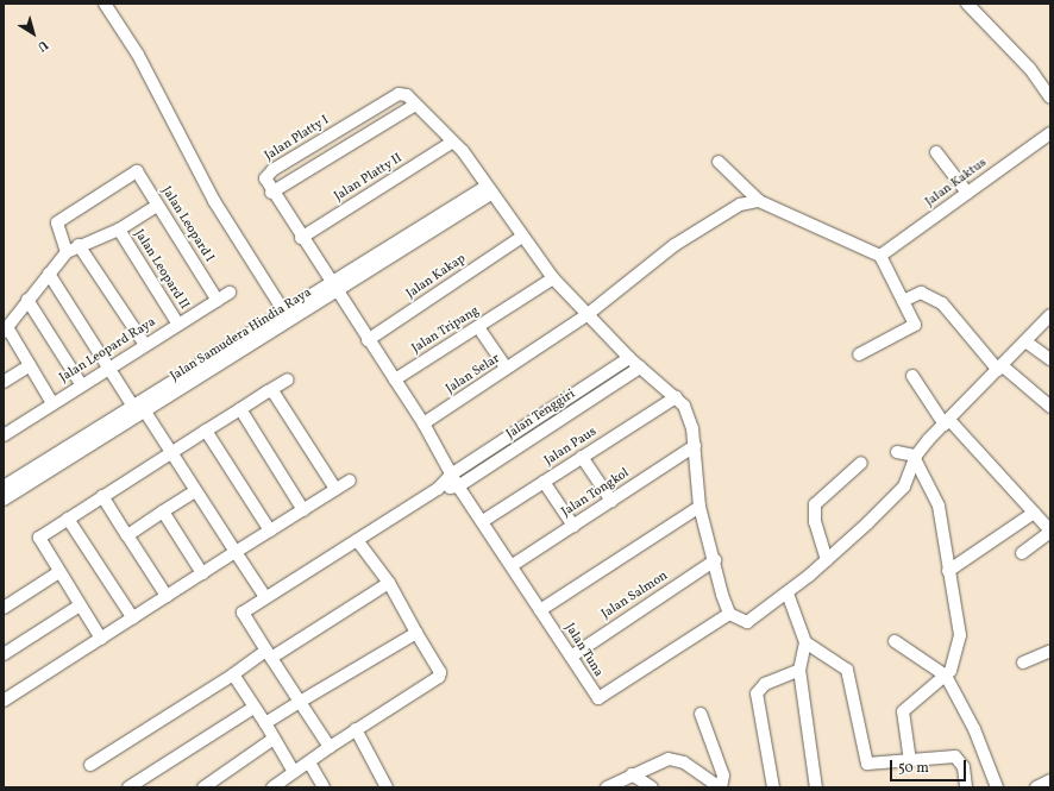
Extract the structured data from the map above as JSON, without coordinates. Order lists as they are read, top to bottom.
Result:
{
  "streets": {
    "street": [
      "Jalan Platty I",
      "Jalan Platty II",
      "Jalan Kaktus",
      "Jalan Leopard I",
      "Jalan Leopard II",
      "Jalan Kakap",
      "Jalan Tripang",
      "Jalan Samudera Hindia Raya",
      "Jalan Leopard Raya",
      "Jalan Selar",
      "Jalan Tenggiri",
      "Jalan Paus",
      "Jalan Tongkol",
      "Jalan Salmon",
      "Jalan Tuna"
    ]
  },
  "crossings": [
    ["Jalan Platty I", "Jalan Platty II"],
    ["Jalan Platty I", "Jalan Kakap"],
    ["Jalan Platty I", "Jalan Tripang"],
    ["Jalan Platty I", "Jalan Samudera Hindia Raya"],
    ["Jalan Platty I", "Jalan Selar"],
    ["Jalan Platty I", "Jalan Tenggiri"],
    ["Jalan Platty I", "Jalan Paus"],
    ["Jalan Platty I", "Jalan Tongkol"],
    ["Jalan Platty I", "Jalan Salmon"],
    ["Jalan Platty I", "Jalan Tuna"],
    ["Jalan Leopard I", "Jalan Leopard Raya"],
    ["Jalan Leopard II", "Jalan Leopard Raya"],
    ["Jalan Tenggiri", "Jalan Tuna"],
    ["Jalan Paus", "Jalan Tuna"],
    ["Jalan Tongkol", "Jalan Tuna"],
    ["Jalan Salmon", "Jalan Tuna"]
  ],
  "scale_bar": "50 m",
  "north": "bottom right"
}
